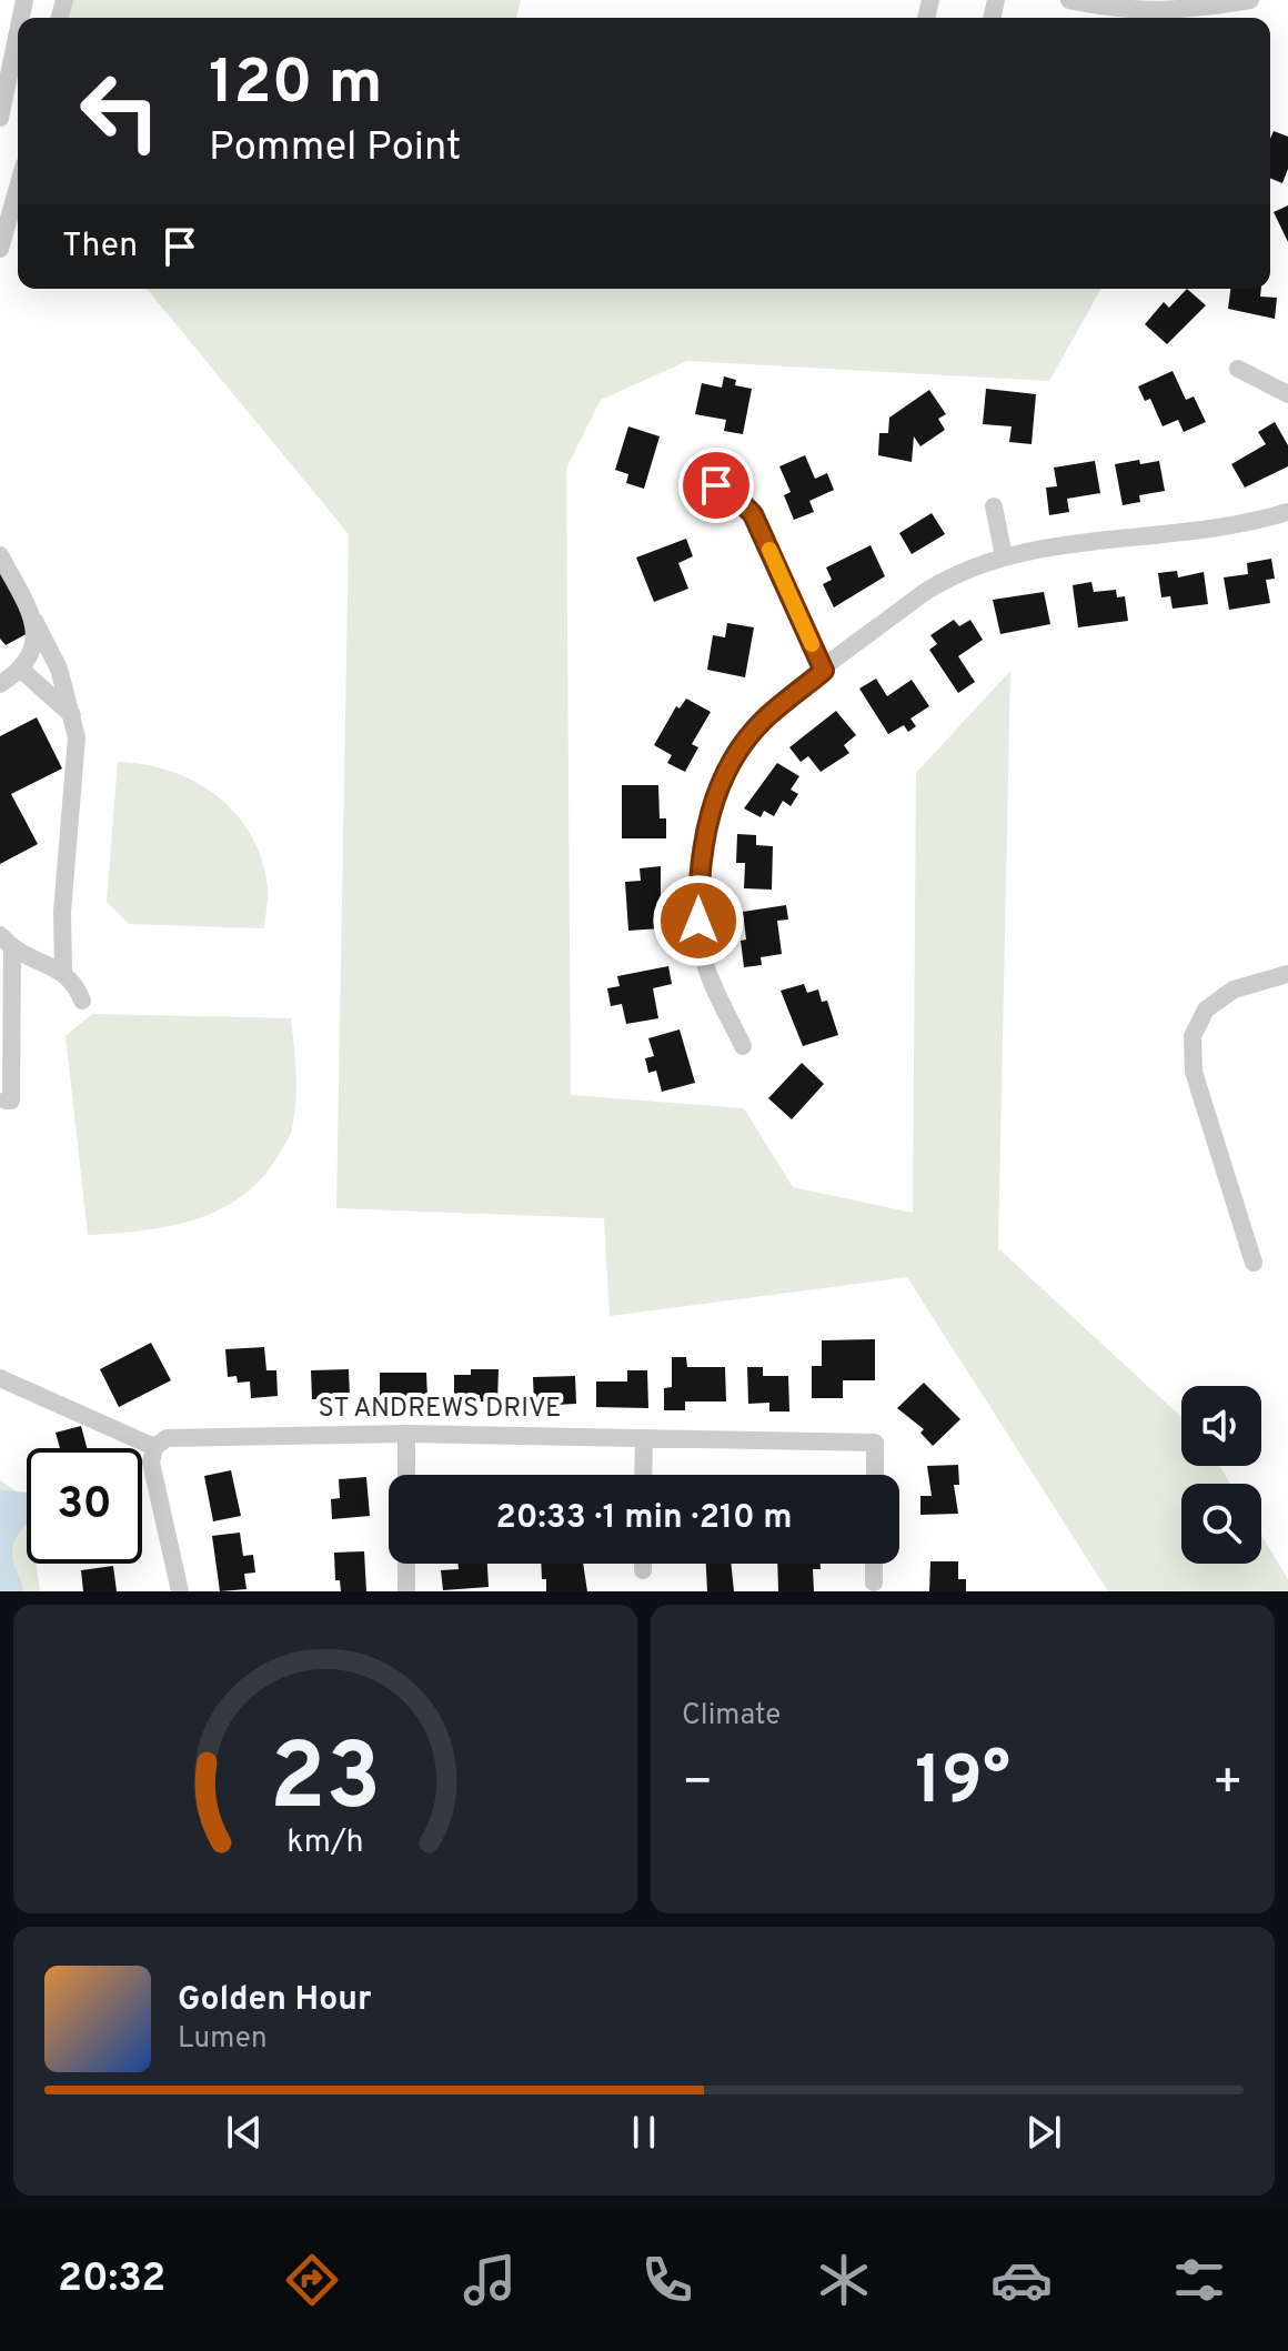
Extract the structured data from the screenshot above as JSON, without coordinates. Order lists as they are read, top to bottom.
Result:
{
  "streets": {
    "street": ["ST ANDREWS DRIVE"]
  },
  "page": {
    "turn": ["120 m", "Pommel Point"],
    "then": "Then",
    "limit": "30",
    "trip": "20:33 · 1 min · 210 m",
    "tile": "Climate",
    "heat": ["−", "19°", "+"],
    "song": ["Golden Hour", "Lumen"],
    "tabs": "20:32",
    "gauge": ["23", "km/h"]
  }
}
